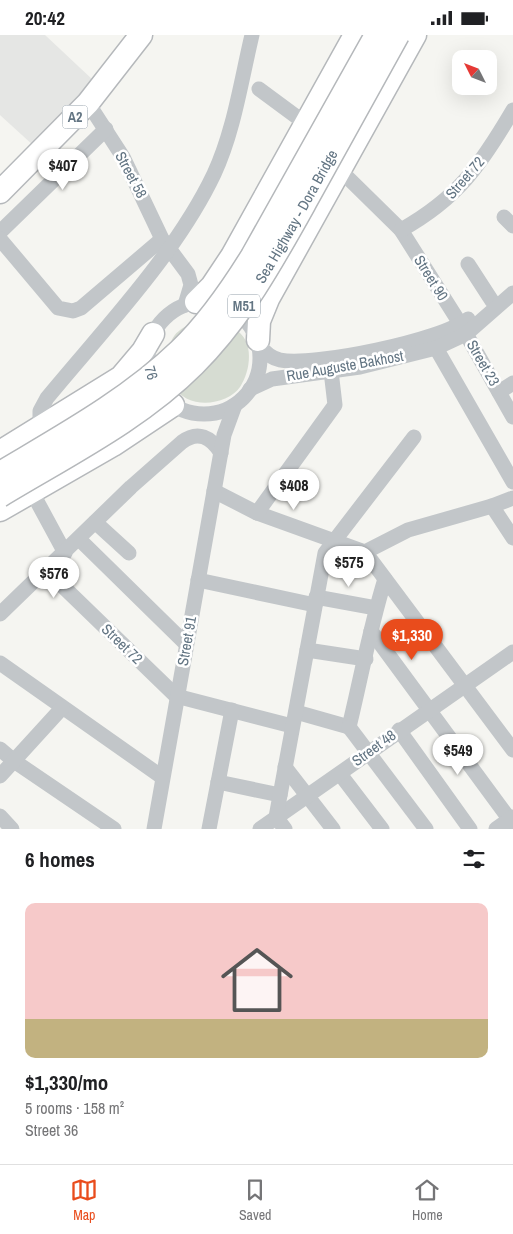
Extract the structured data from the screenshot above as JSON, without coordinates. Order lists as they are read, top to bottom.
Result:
{
  "streets": {
    "highway": ["A2", "Sea Highway - Dora Bridge", "M51"],
    "street": [
      "Street 58",
      "Street 72",
      "Street 90",
      "Street 23",
      "Rue Auguste Bakhost",
      "76",
      "Street 91",
      "Street 48"
    ]
  },
  "crossings": [
    ["A2", "Street 58"],
    ["Street 58", "Rue Auguste Bakhost"],
    ["Street 58", "76"],
    ["Street 58", "Street 91"],
    ["Street 72", "Street 90"],
    ["Street 72", "Street 91"],
    ["Street 90", "Street 23"],
    ["Street 90", "Rue Auguste Bakhost"],
    ["Street 23", "Rue Auguste Bakhost"],
    ["Rue Auguste Bakhost", "76"],
    ["Rue Auguste Bakhost", "Street 91"],
    ["76", "Street 91"]
  ],
  "north": "top left",
  "page": {
    "status": "20:42",
    "price": [
      "$407",
      "$408",
      "$575",
      "$576",
      "$1,330",
      "$549"
    ],
    "heading": "6 homes",
    "list": [
      {
        "name": "$1,330/mo",
        "note": "5 rooms · 158 m² · Street 36"
      }
    ],
    "tabs": ["Map", "Saved", "Home"]
  }
}
